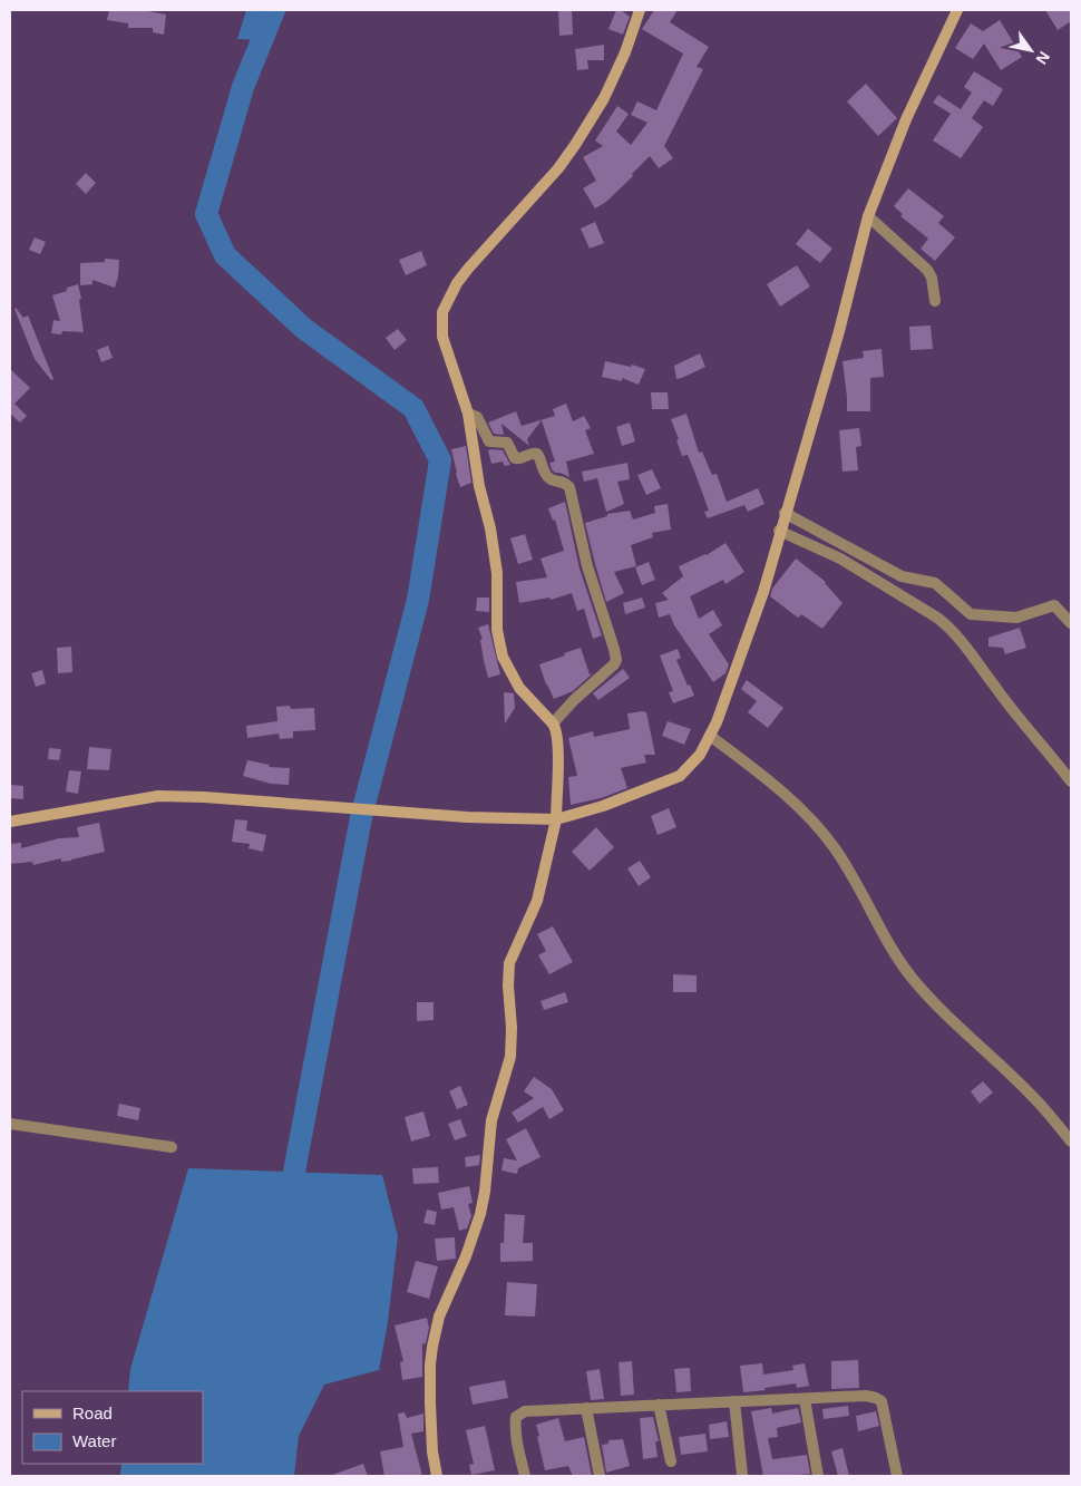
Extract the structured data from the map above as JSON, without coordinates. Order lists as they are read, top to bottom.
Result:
{
  "legend": ["Road", "Water"],
  "north": "bottom right"
}
